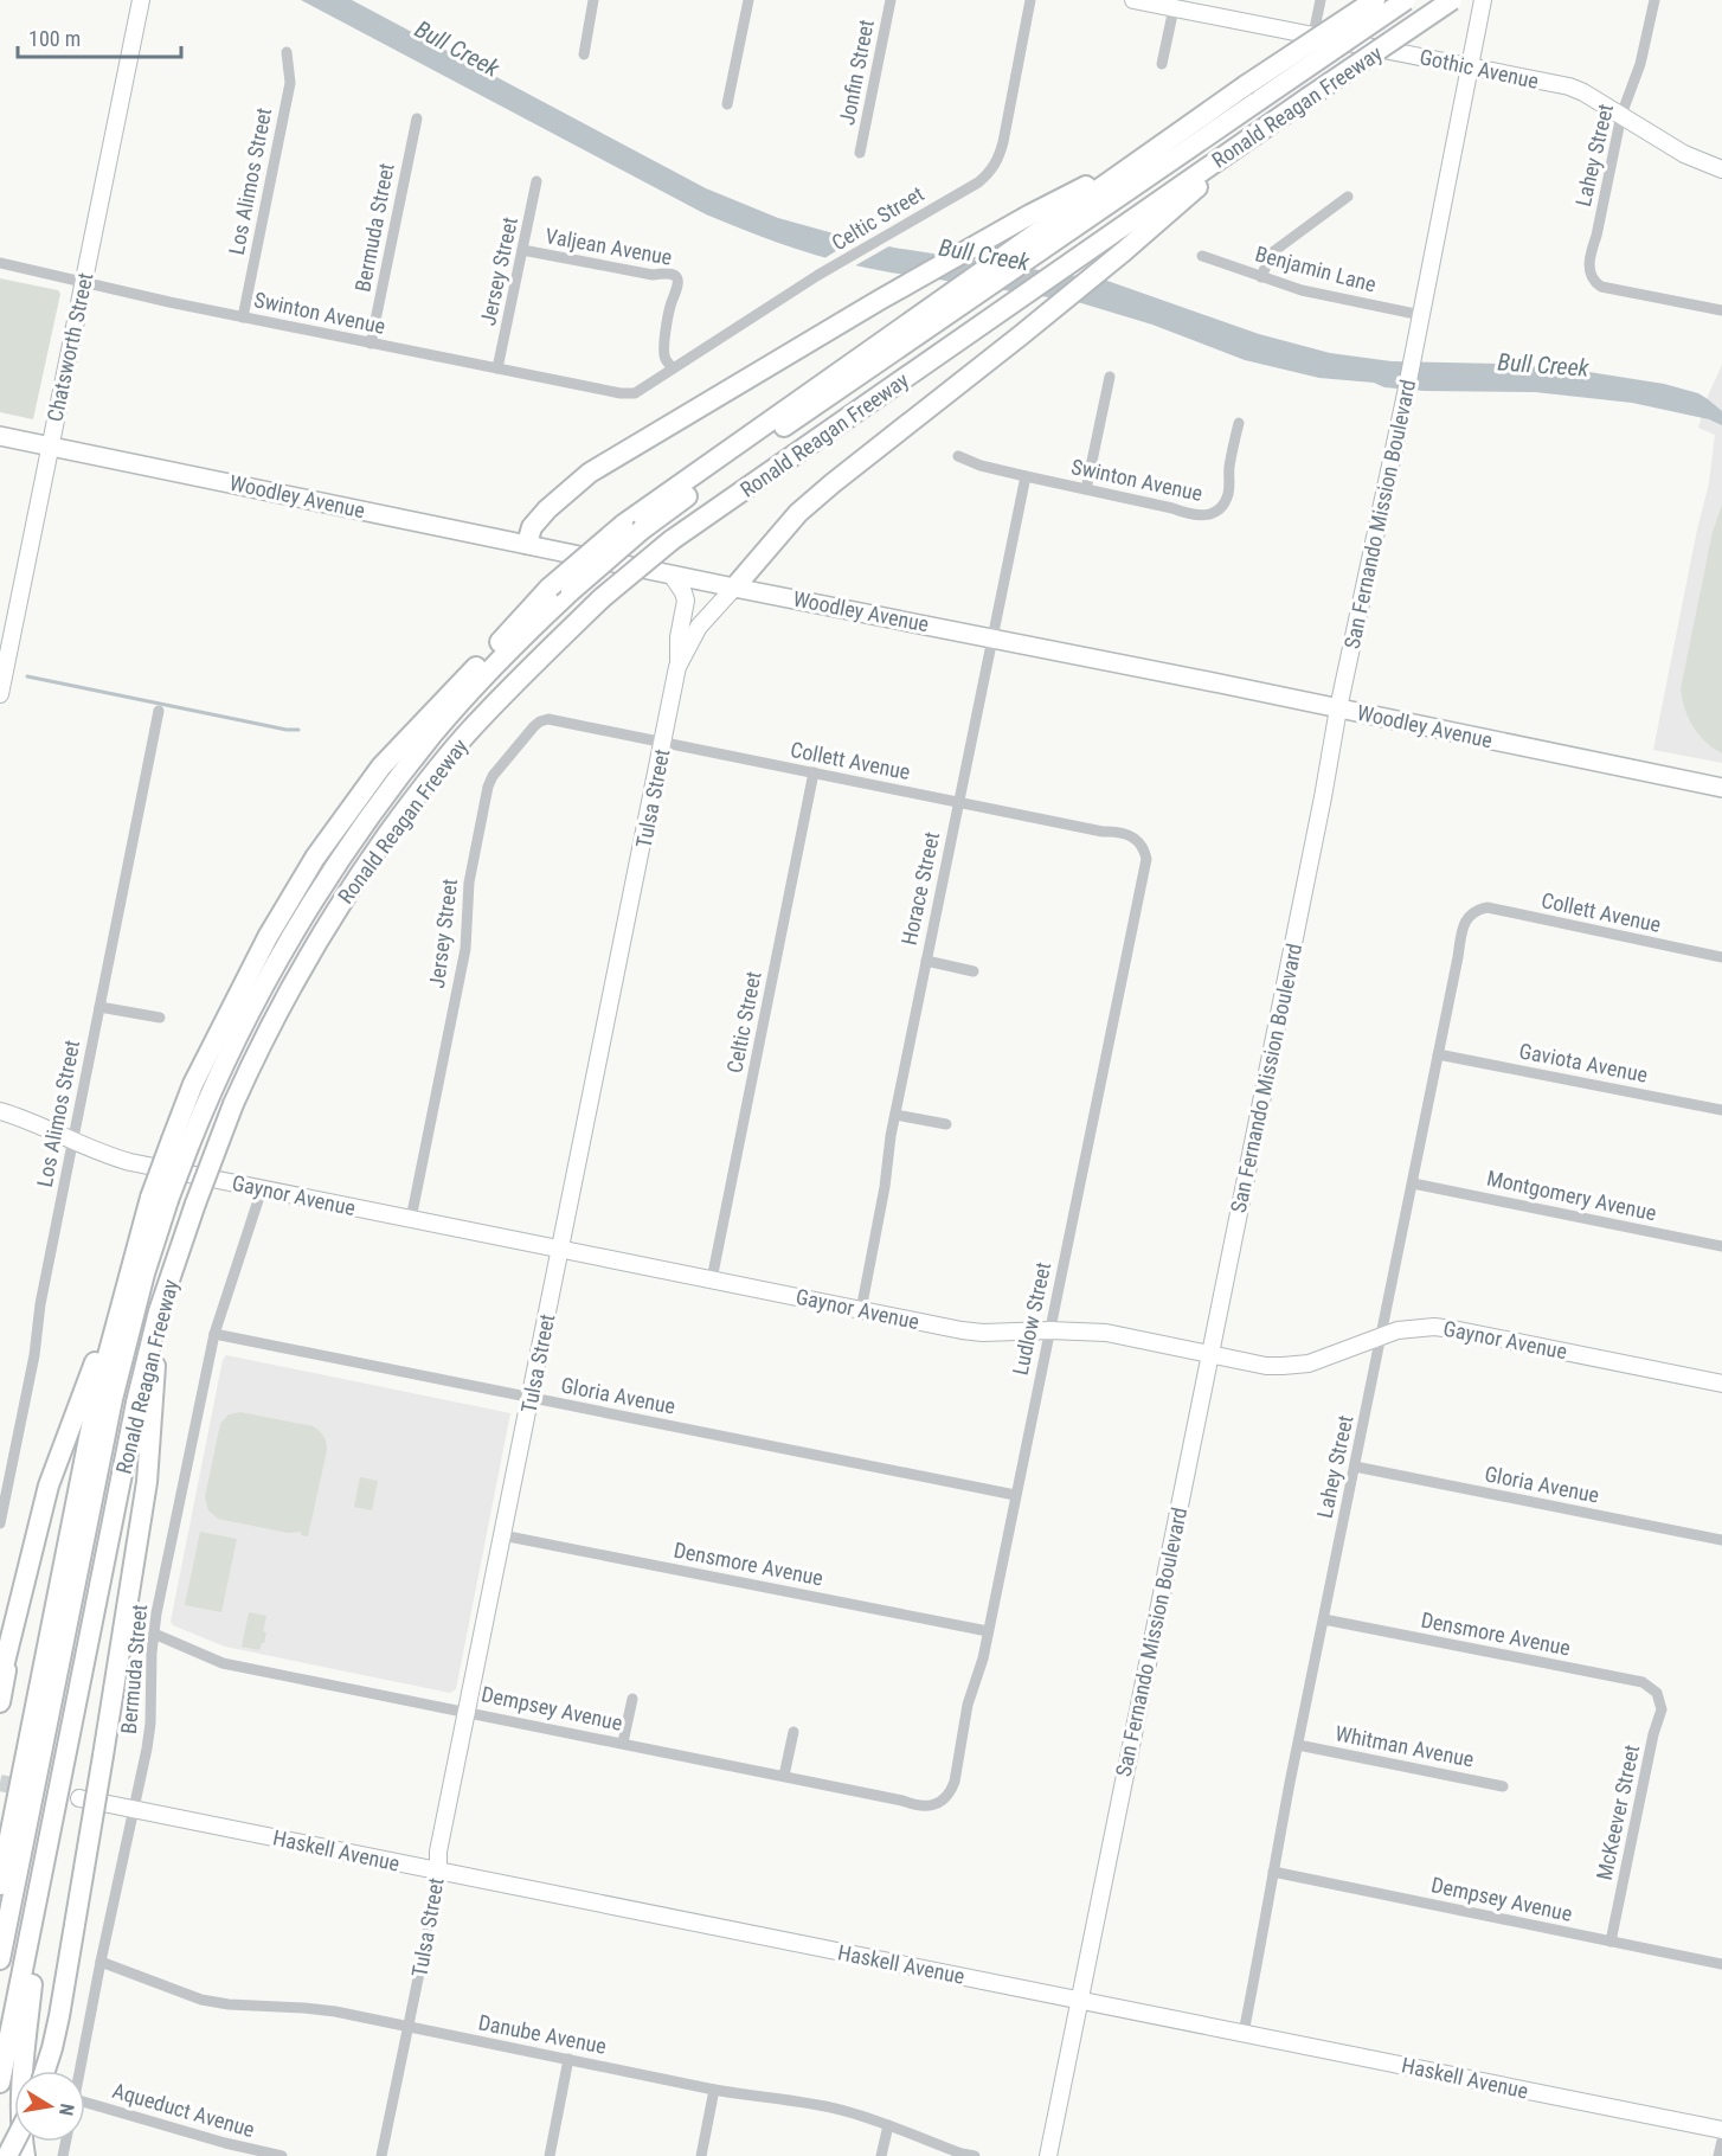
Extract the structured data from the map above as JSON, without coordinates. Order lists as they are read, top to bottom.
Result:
{
  "streets": {
    "highway": ["Ronald Reagan Freeway"],
    "main road": [
      "Gothic Avenue",
      "Chatsworth Street",
      "Woodley Avenue",
      "San Fernando Mission Boulevard",
      "Tulsa Street",
      "Gaynor Avenue",
      "Haskell Avenue"
    ],
    "street": [
      "Jonfin Street",
      "Lahey Street",
      "Los Alimos Street",
      "Celtic Street",
      "Bermuda Street",
      "Valjean Avenue",
      "Benjamin Lane",
      "Jersey Street",
      "Swinton Avenue",
      "Collett Avenue",
      "Horace Street",
      "Gaviota Avenue",
      "Montgomery Avenue",
      "Ludlow Street",
      "Gloria Avenue",
      "Densmore Avenue",
      "Dempsey Avenue",
      "Whitman Avenue",
      "McKeever Street",
      "Danube Avenue",
      "Aqueduct Avenue"
    ]
  },
  "crossings": [
    ["Gothic Avenue", "Lahey Street"],
    ["Gothic Avenue", "San Fernando Mission Boulevard"],
    ["Lahey Street", "Collett Avenue"],
    ["Lahey Street", "Gaviota Avenue"],
    ["Lahey Street", "Gaynor Avenue"],
    ["Lahey Street", "Montgomery Avenue"],
    ["Lahey Street", "Gloria Avenue"],
    ["Lahey Street", "Densmore Avenue"],
    ["Lahey Street", "Dempsey Avenue"],
    ["Lahey Street", "Whitman Avenue"],
    ["Lahey Street", "Haskell Avenue"],
    ["Los Alimos Street", "Swinton Avenue"],
    ["Los Alimos Street", "Gaynor Avenue"],
    ["Celtic Street", "Valjean Avenue"],
    ["Celtic Street", "Swinton Avenue"],
    ["Celtic Street", "Collett Avenue"],
    ["Celtic Street", "Gaynor Avenue"],
    ["Bermuda Street", "Swinton Avenue"],
    ["Bermuda Street", "Gaynor Avenue"],
    ["Bermuda Street", "Gloria Avenue"],
    ["Bermuda Street", "Dempsey Avenue"],
    ["Bermuda Street", "Haskell Avenue"],
    ["Bermuda Street", "Danube Avenue"],
    ["Valjean Avenue", "Jersey Street"],
    ["Benjamin Lane", "San Fernando Mission Boulevard"],
    ["Jersey Street", "Swinton Avenue"],
    ["Jersey Street", "Collett Avenue"],
    ["Jersey Street", "Gaynor Avenue"],
    ["Swinton Avenue", "Chatsworth Street"],
    ["Swinton Avenue", "Horace Street"],
    ["Chatsworth Street", "Woodley Avenue"],
    ["Woodley Avenue", "San Fernando Mission Boulevard"],
    ["Woodley Avenue", "Tulsa Street"],
    ["Woodley Avenue", "Horace Street"],
    ["San Fernando Mission Boulevard", "Gaynor Avenue"],
    ["San Fernando Mission Boulevard", "Haskell Avenue"],
    ["Collett Avenue", "Tulsa Street"],
    ["Collett Avenue", "Horace Street"],
    ["Collett Avenue", "Ludlow Street"],
    ["Tulsa Street", "Gaynor Avenue"],
    ["Tulsa Street", "Gloria Avenue"],
    ["Tulsa Street", "Densmore Avenue"],
    ["Tulsa Street", "Dempsey Avenue"],
    ["Tulsa Street", "Haskell Avenue"],
    ["Tulsa Street", "Danube Avenue"],
    ["Horace Street", "Gaynor Avenue"],
    ["Gaynor Avenue", "Ludlow Street"],
    ["Ludlow Street", "Gloria Avenue"],
    ["Ludlow Street", "Densmore Avenue"],
    ["Ludlow Street", "Dempsey Avenue"],
    ["Densmore Avenue", "McKeever Street"],
    ["Dempsey Avenue", "McKeever Street"]
  ],
  "water": ["Bull Creek"],
  "scale_bar": "100 m",
  "north": "right"
}
